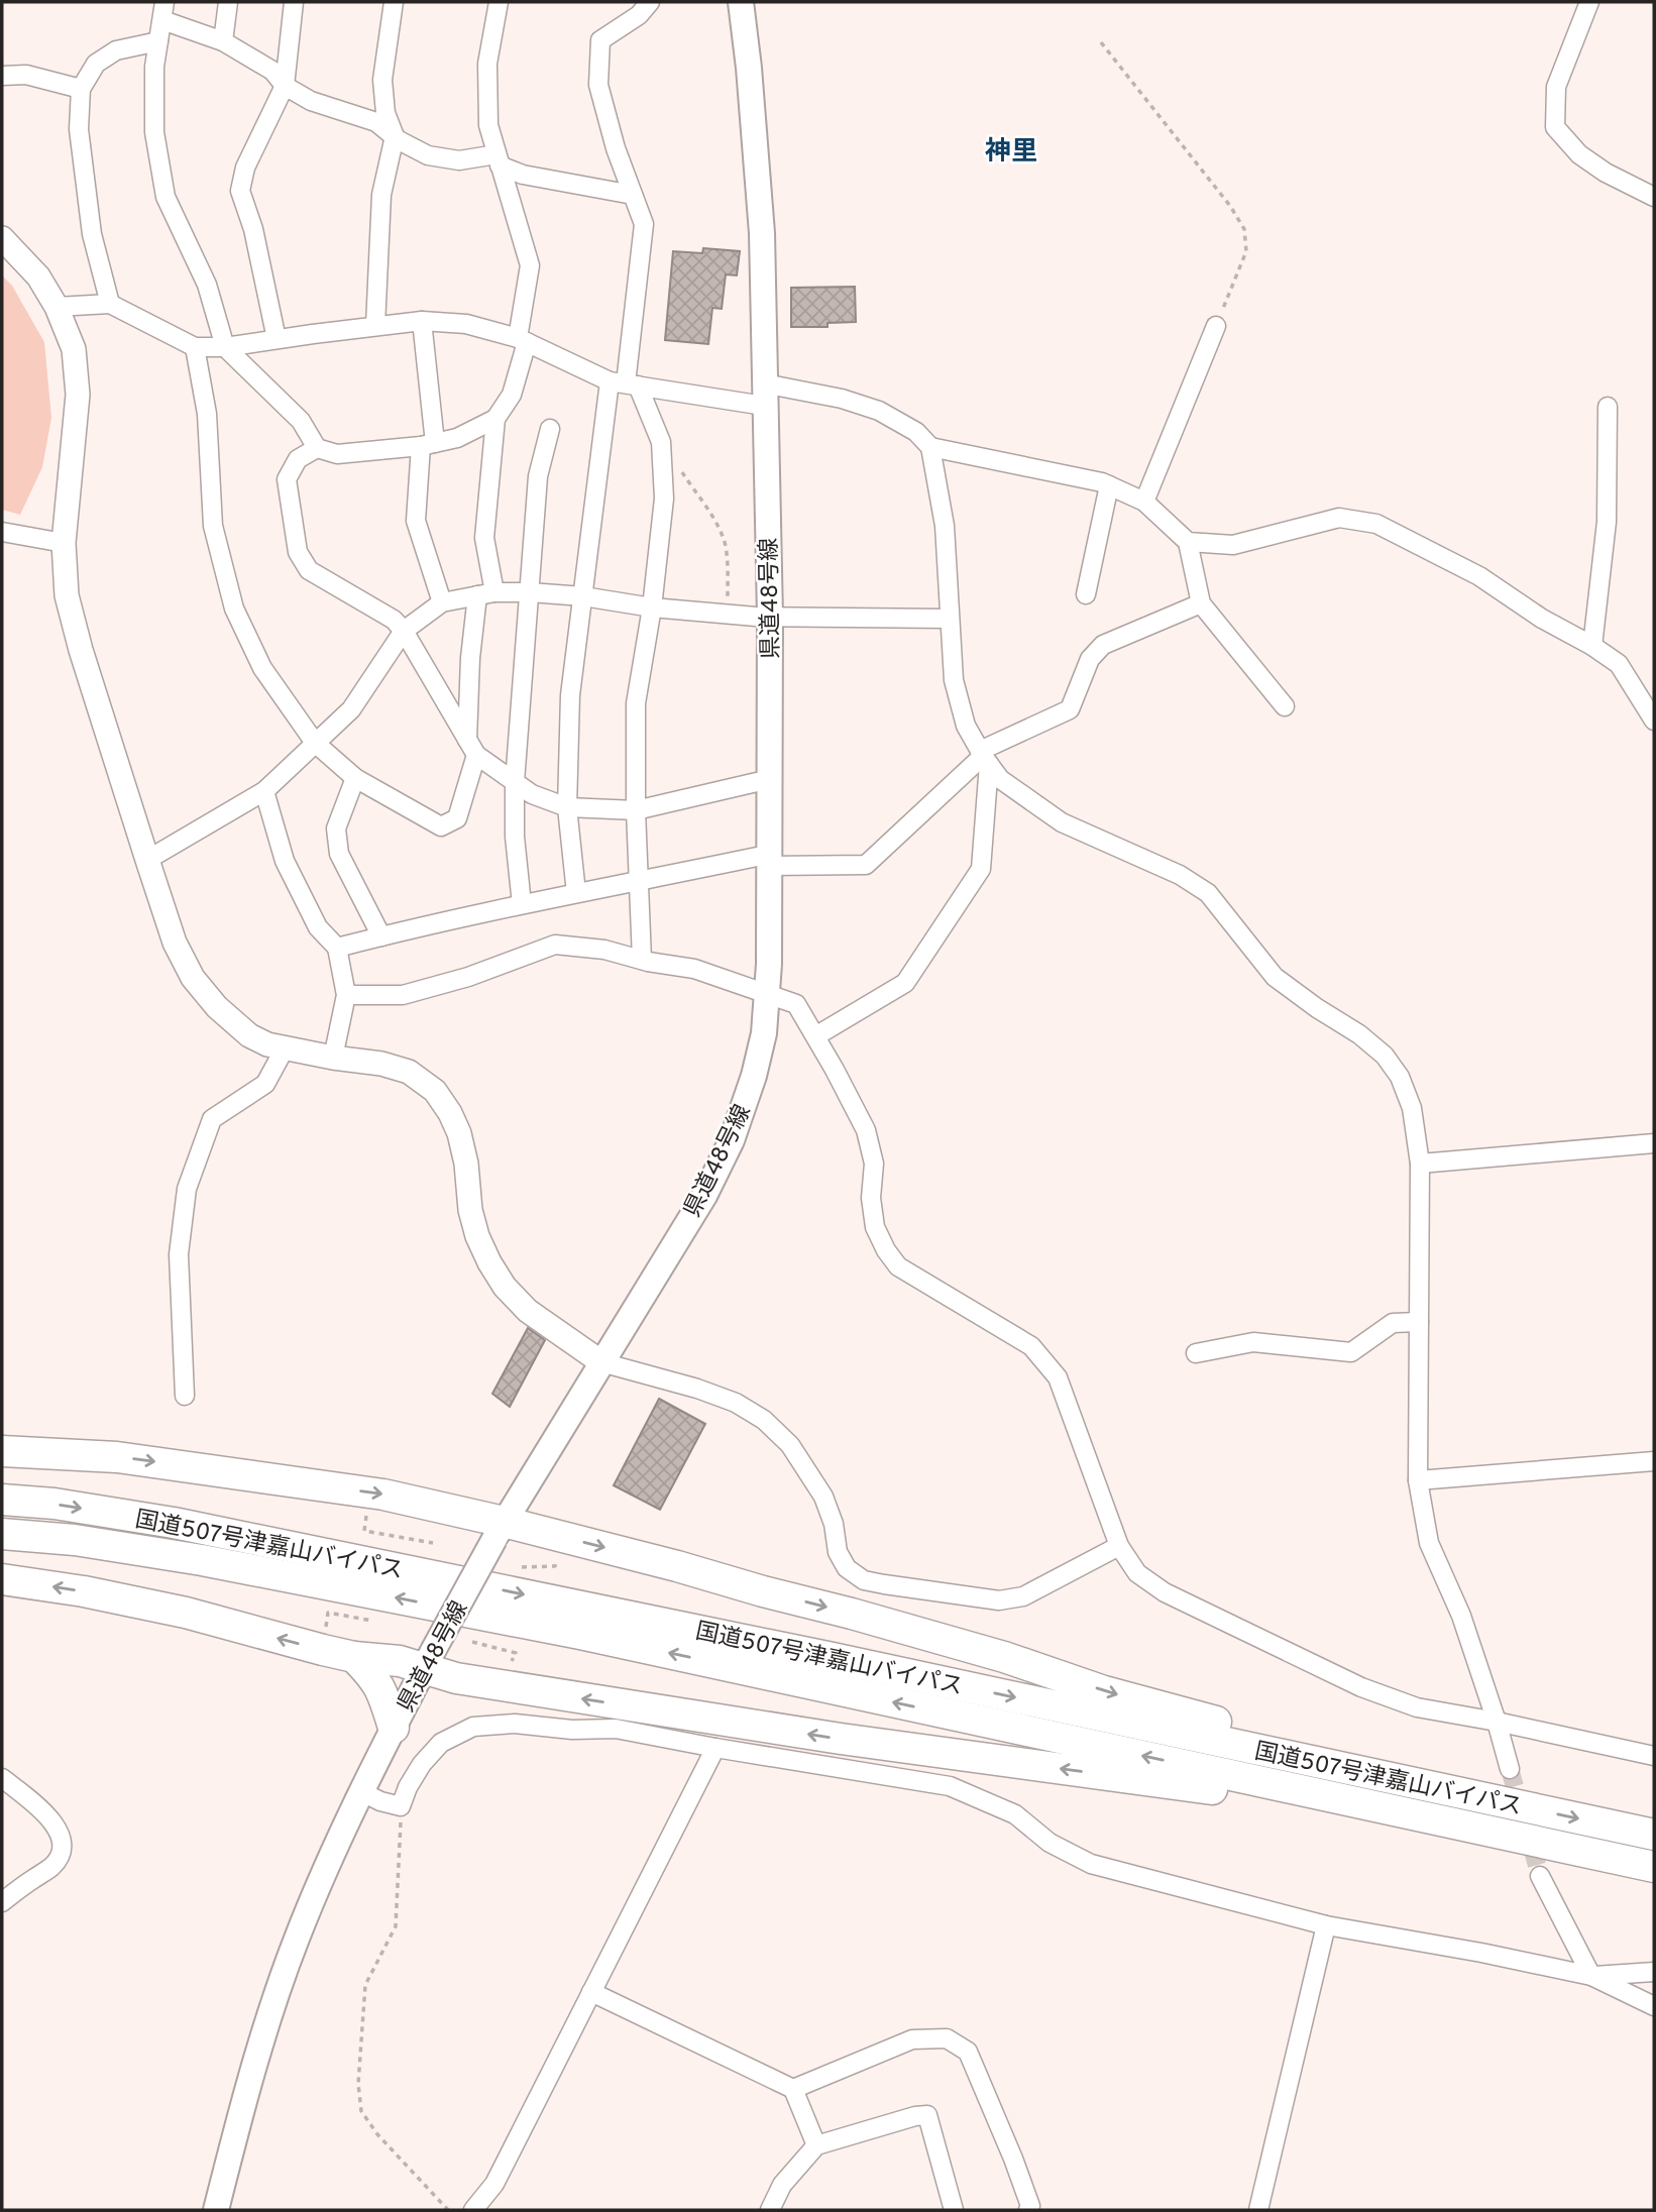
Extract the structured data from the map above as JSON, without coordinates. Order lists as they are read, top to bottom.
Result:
{
  "streets": {
    "highway": ["国道507号津嘉山バイパス"],
    "main road": ["県道48号線"]
  },
  "districts": ["神里"]
}
